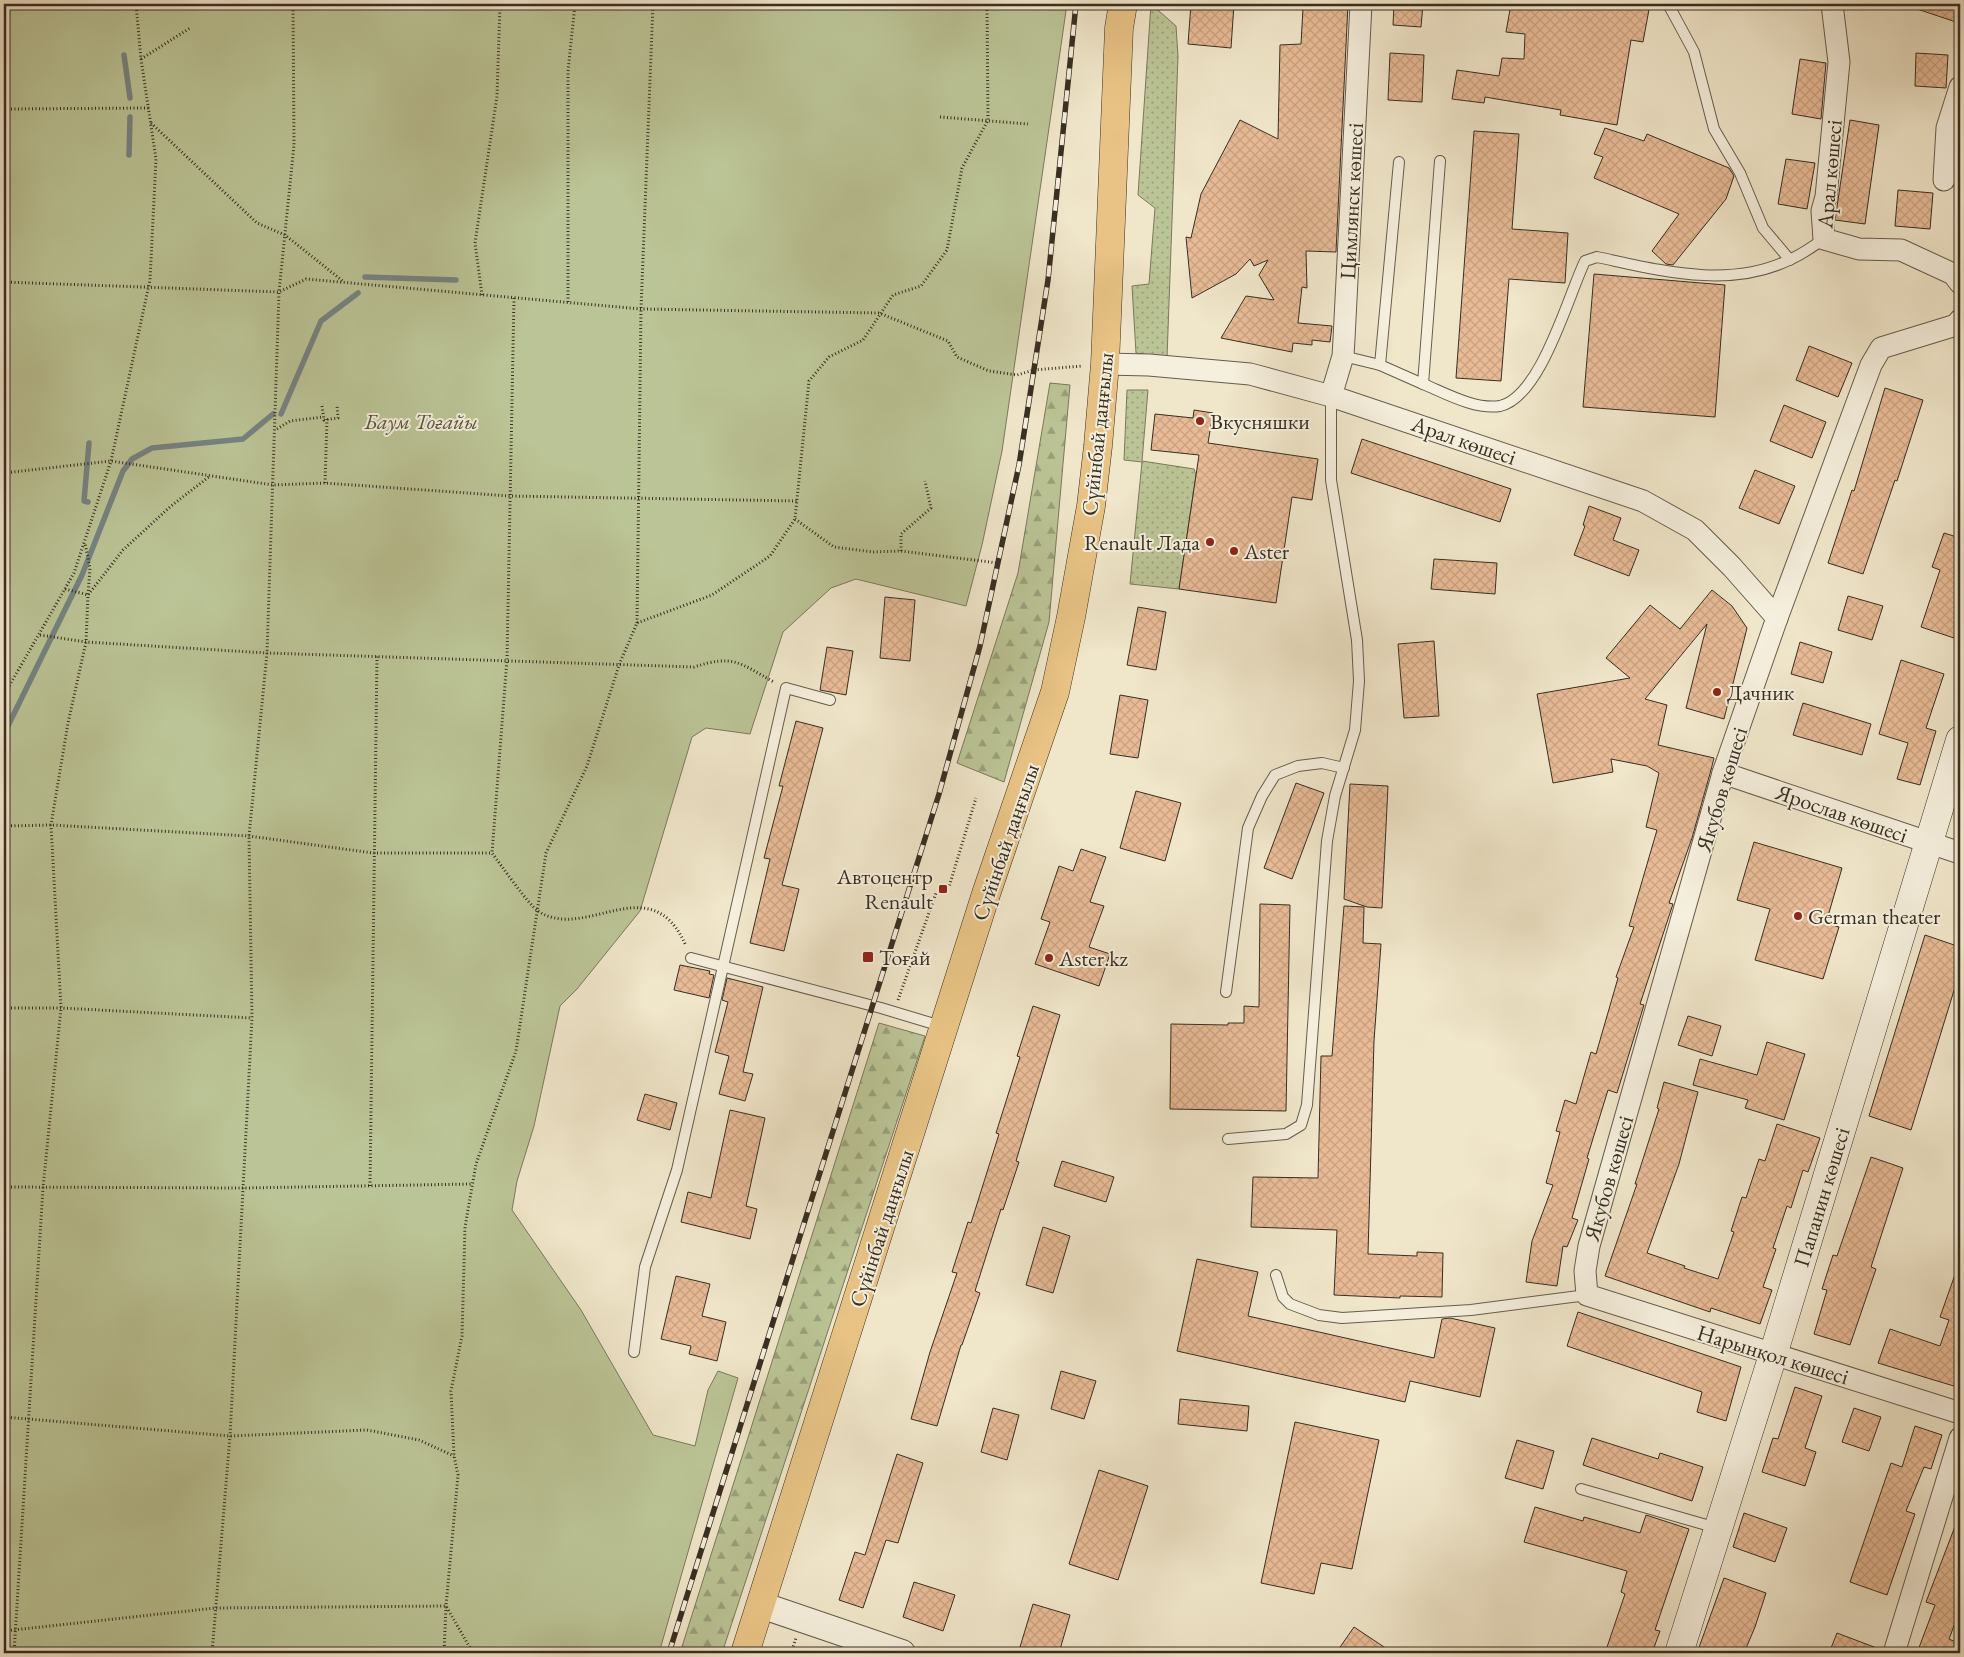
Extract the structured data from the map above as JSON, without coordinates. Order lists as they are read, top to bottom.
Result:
{
  "streets": {
    "main road": ["Сүйінбай даңғылы", "Папанин көшесі"],
    "street": [
      "Арал көшесі",
      "Цимлянск көшесі",
      "Якубов көшесі",
      "Ярослав көшесі",
      "Нарынқол көшесі"
    ]
  },
  "crossings": [
    ["Арал көшесі", "Цимлянск көшесі"],
    ["Арал көшесі", "Сүйінбай даңғылы"],
    ["Арал көшесі", "Якубов көшесі"],
    ["Якубов көшесі", "Ярослав көшесі"],
    ["Якубов көшесі", "Нарынқол көшесі"],
    ["Ярослав көшесі", "Папанин көшесі"],
    ["Папанин көшесі", "Нарынқол көшесі"]
  ],
  "parks": ["Баум Тоғайы"],
  "places": {
    "other": [
      "Вкусняшки",
      "Renault Лада",
      "Aster",
      "Дачник",
      "German theater",
      "Aster.kz"
    ],
    "transit": ["Автоцентр Renault", "Тоғай"]
  }
}
